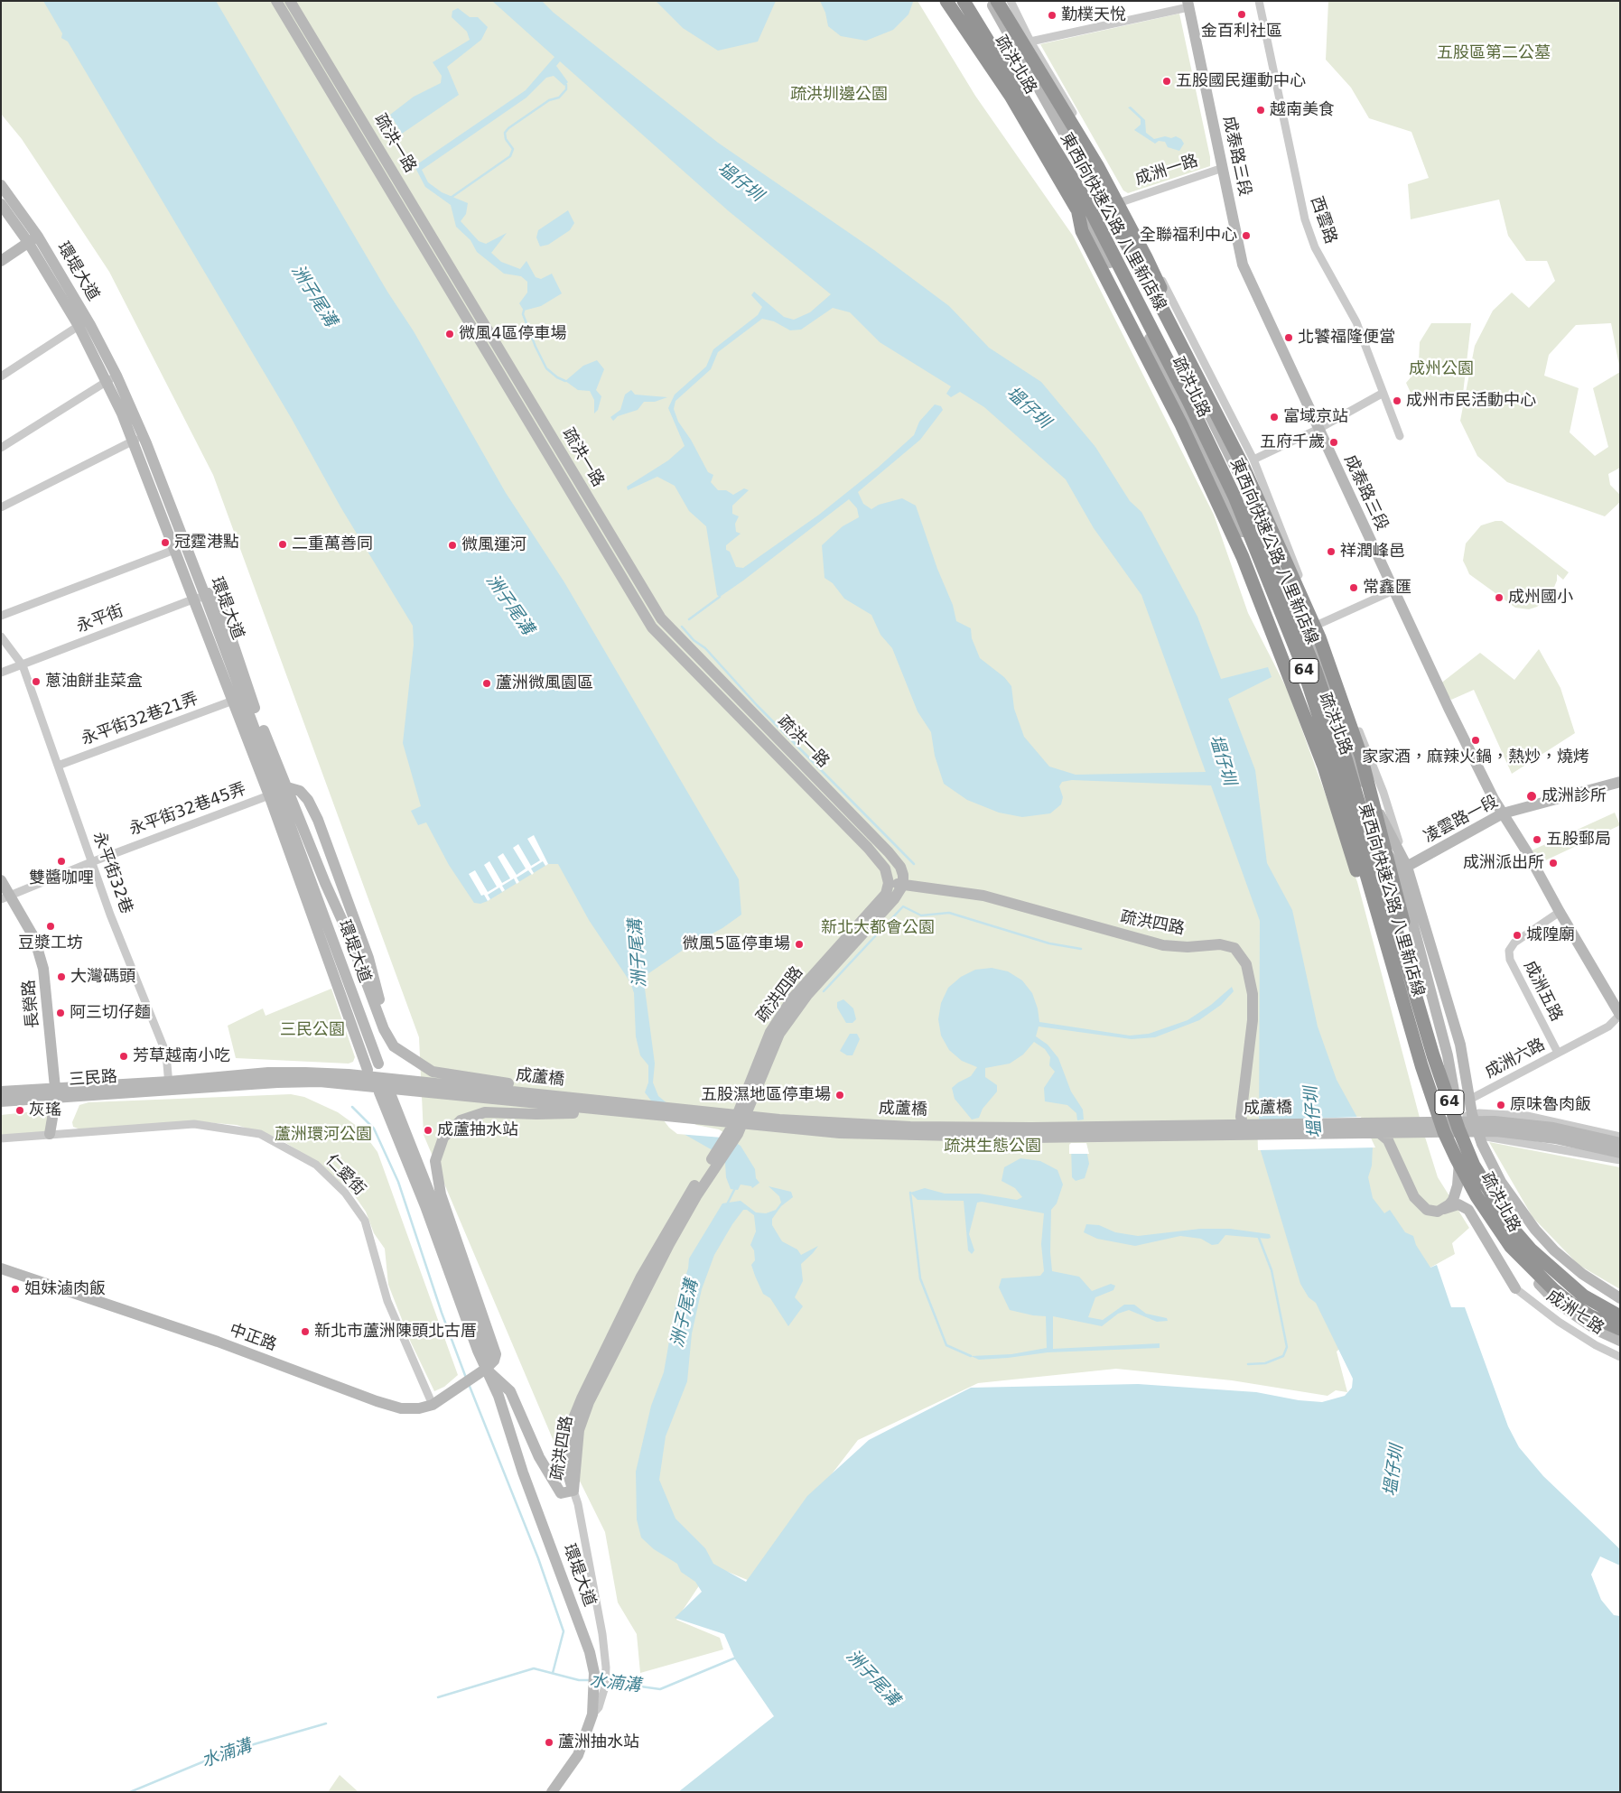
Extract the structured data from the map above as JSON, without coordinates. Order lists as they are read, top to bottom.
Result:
{
  "streets": {
    "highway": ["東西向快速公路 八里新店線", "64"],
    "street": [
      "疏洪北路",
      "疏洪一路",
      "成泰路三段",
      "成洲一路",
      "西雲路",
      "環堤大道",
      "永平街",
      "永平街32巷21弄",
      "永平街32巷45弄",
      "凌雲路一段",
      "永平街32巷",
      "疏洪四路",
      "成洲五路",
      "長榮路",
      "成洲六路",
      "成蘆橋",
      "三民路",
      "仁愛街",
      "成洲七路",
      "中正路"
    ]
  },
  "crossings": [
    ["疏洪北路", "成洲一路"],
    ["疏洪北路", "凌雲路一段"],
    ["疏洪北路", "成洲六路"],
    ["疏洪一路", "疏洪四路"],
    ["成泰路三段", "成洲一路"],
    ["成泰路三段", "凌雲路一段"],
    ["成泰路三段", "成洲五路"],
    ["成泰路三段", "成洲六路"],
    ["環堤大道", "永平街"],
    ["環堤大道", "永平街32巷21弄"],
    ["環堤大道", "永平街32巷45弄"],
    ["環堤大道", "中正路"],
    ["永平街", "永平街32巷"],
    ["永平街32巷21弄", "永平街32巷"],
    ["永平街32巷45弄", "永平街32巷"],
    ["永平街32巷45弄", "長榮路"],
    ["永平街32巷", "三民路"],
    ["成洲五路", "成洲六路"],
    ["長榮路", "三民路"],
    ["長榮路", "仁愛街"],
    ["成蘆橋", "三民路"],
    ["仁愛街", "中正路"]
  ],
  "water": ["塭仔圳", "洲子尾溝", "水湳溝"],
  "parks": [
    "五股區第二公墓",
    "疏洪圳邊公園",
    "成州公園",
    "新北大都會公園",
    "三民公園",
    "蘆洲環河公園",
    "疏洪生態公園"
  ],
  "places": [
    "金百利社區",
    "勤樸天悅",
    "五股國民運動中心",
    "越南美食",
    "全聯福利中心",
    "微風4區停車場",
    "北饕福隆便當",
    "成州市民活動中心",
    "富域京站",
    "五府千歲",
    "冠霆港點",
    "二重萬善同",
    "微風運河",
    "祥潤峰邑",
    "常鑫匯",
    "成州國小",
    "蔥油餅韭菜盒",
    "蘆洲微風園區",
    "家家酒，麻辣火鍋，熱炒，燒烤",
    "成洲診所",
    "五股郵局",
    "雙醬咖哩",
    "成洲派出所",
    "豆漿工坊",
    "城隍廟",
    "微風5區停車場",
    "大灣碼頭",
    "阿三切仔麵",
    "芳草越南小吃",
    "五股濕地區停車場",
    "原味魯肉飯",
    "灰瑤",
    "成蘆抽水站",
    "姐妹滷肉飯",
    "新北市蘆洲陳頭北古厝",
    "蘆洲抽水站"
  ]
}
